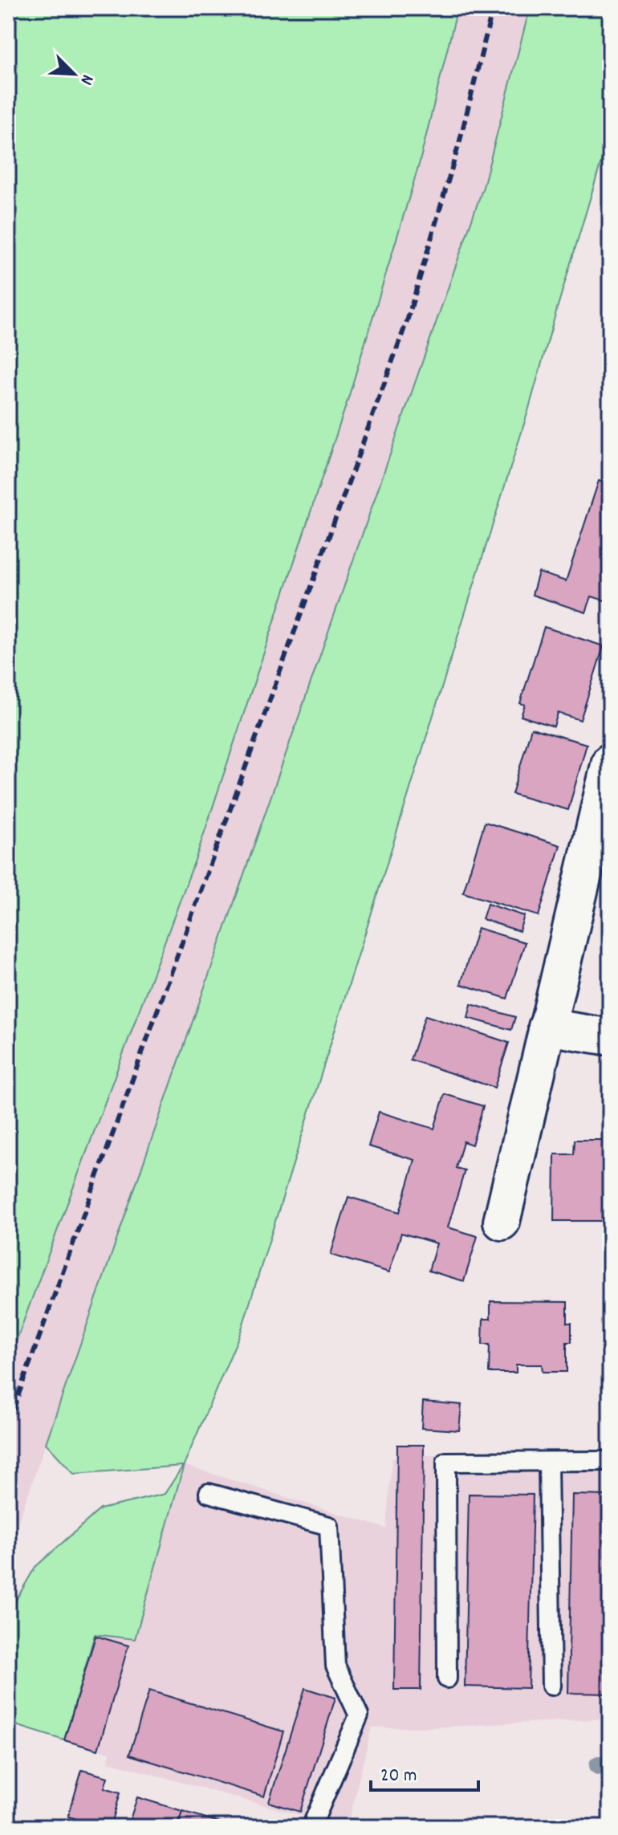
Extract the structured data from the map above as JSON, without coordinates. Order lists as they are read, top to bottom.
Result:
{
  "scale_bar": "20 m",
  "north": "bottom right"
}
